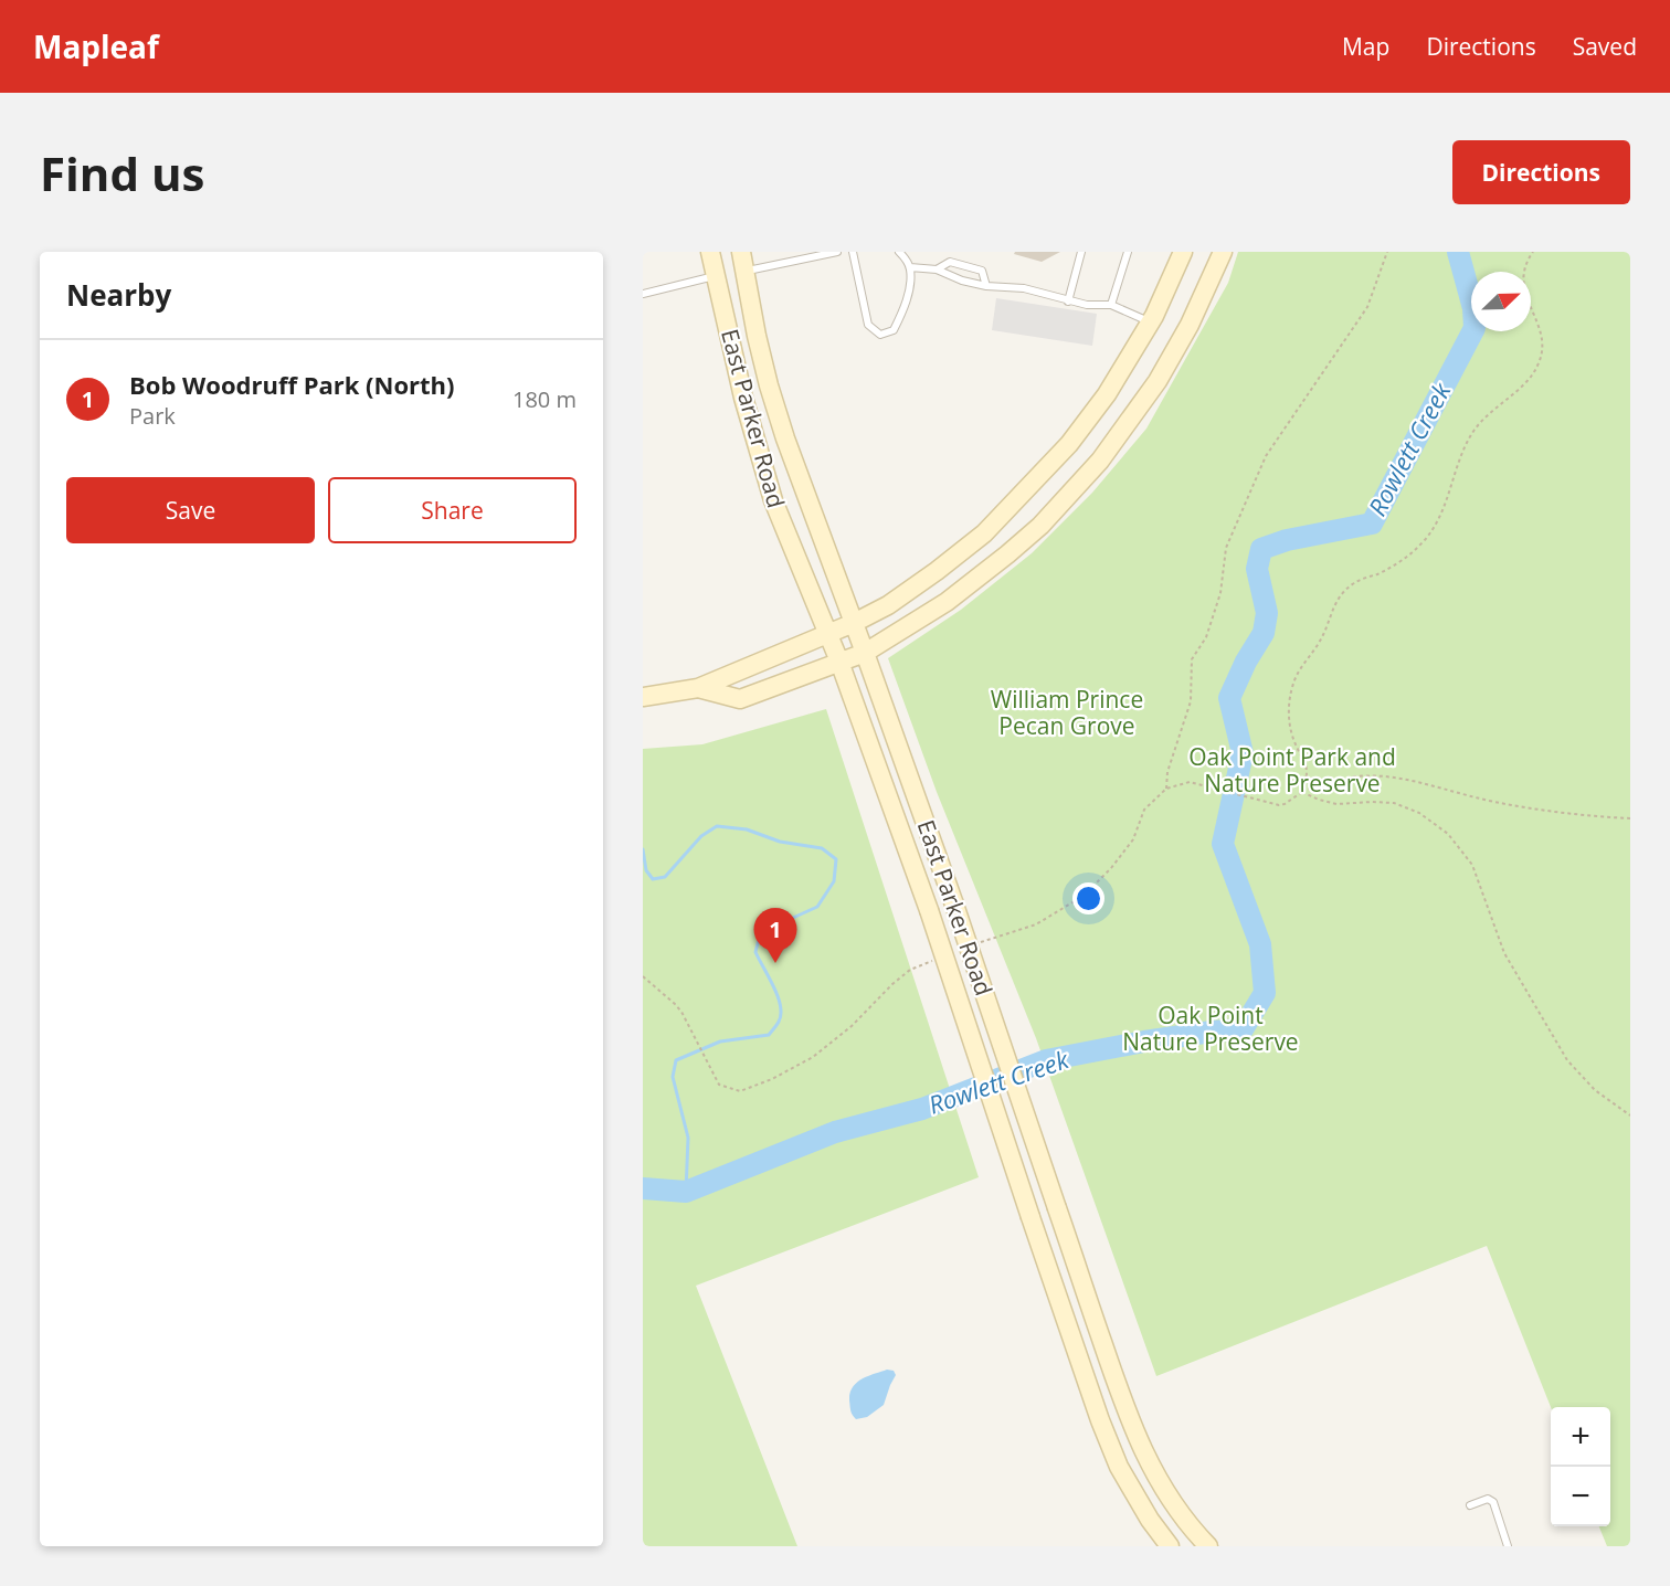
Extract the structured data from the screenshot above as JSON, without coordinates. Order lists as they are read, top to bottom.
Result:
{
  "streets": {
    "main road": ["East Parker Road"]
  },
  "water": ["Rowlett Creek"],
  "parks": ["William Prince Pecan Grove", "Oak Point Park and Nature Preserve", "Oak Point Nature Preserve"],
  "north": "top right",
  "page": {
    "header": "Mapleaf",
    "nav": ["Map", "Directions", "Saved"],
    "buttons": [
      "Directions",
      ["Save", "Share"]
    ],
    "title": "Find us",
    "heading": "Nearby",
    "list": [
      {
        "mark": "1",
        "name": "Bob Woodruff Park (North)",
        "note": "Park",
        "value": "180 m"
      }
    ],
    "pins": "1",
    "map_buttons": ["+", "−"]
  }
}
